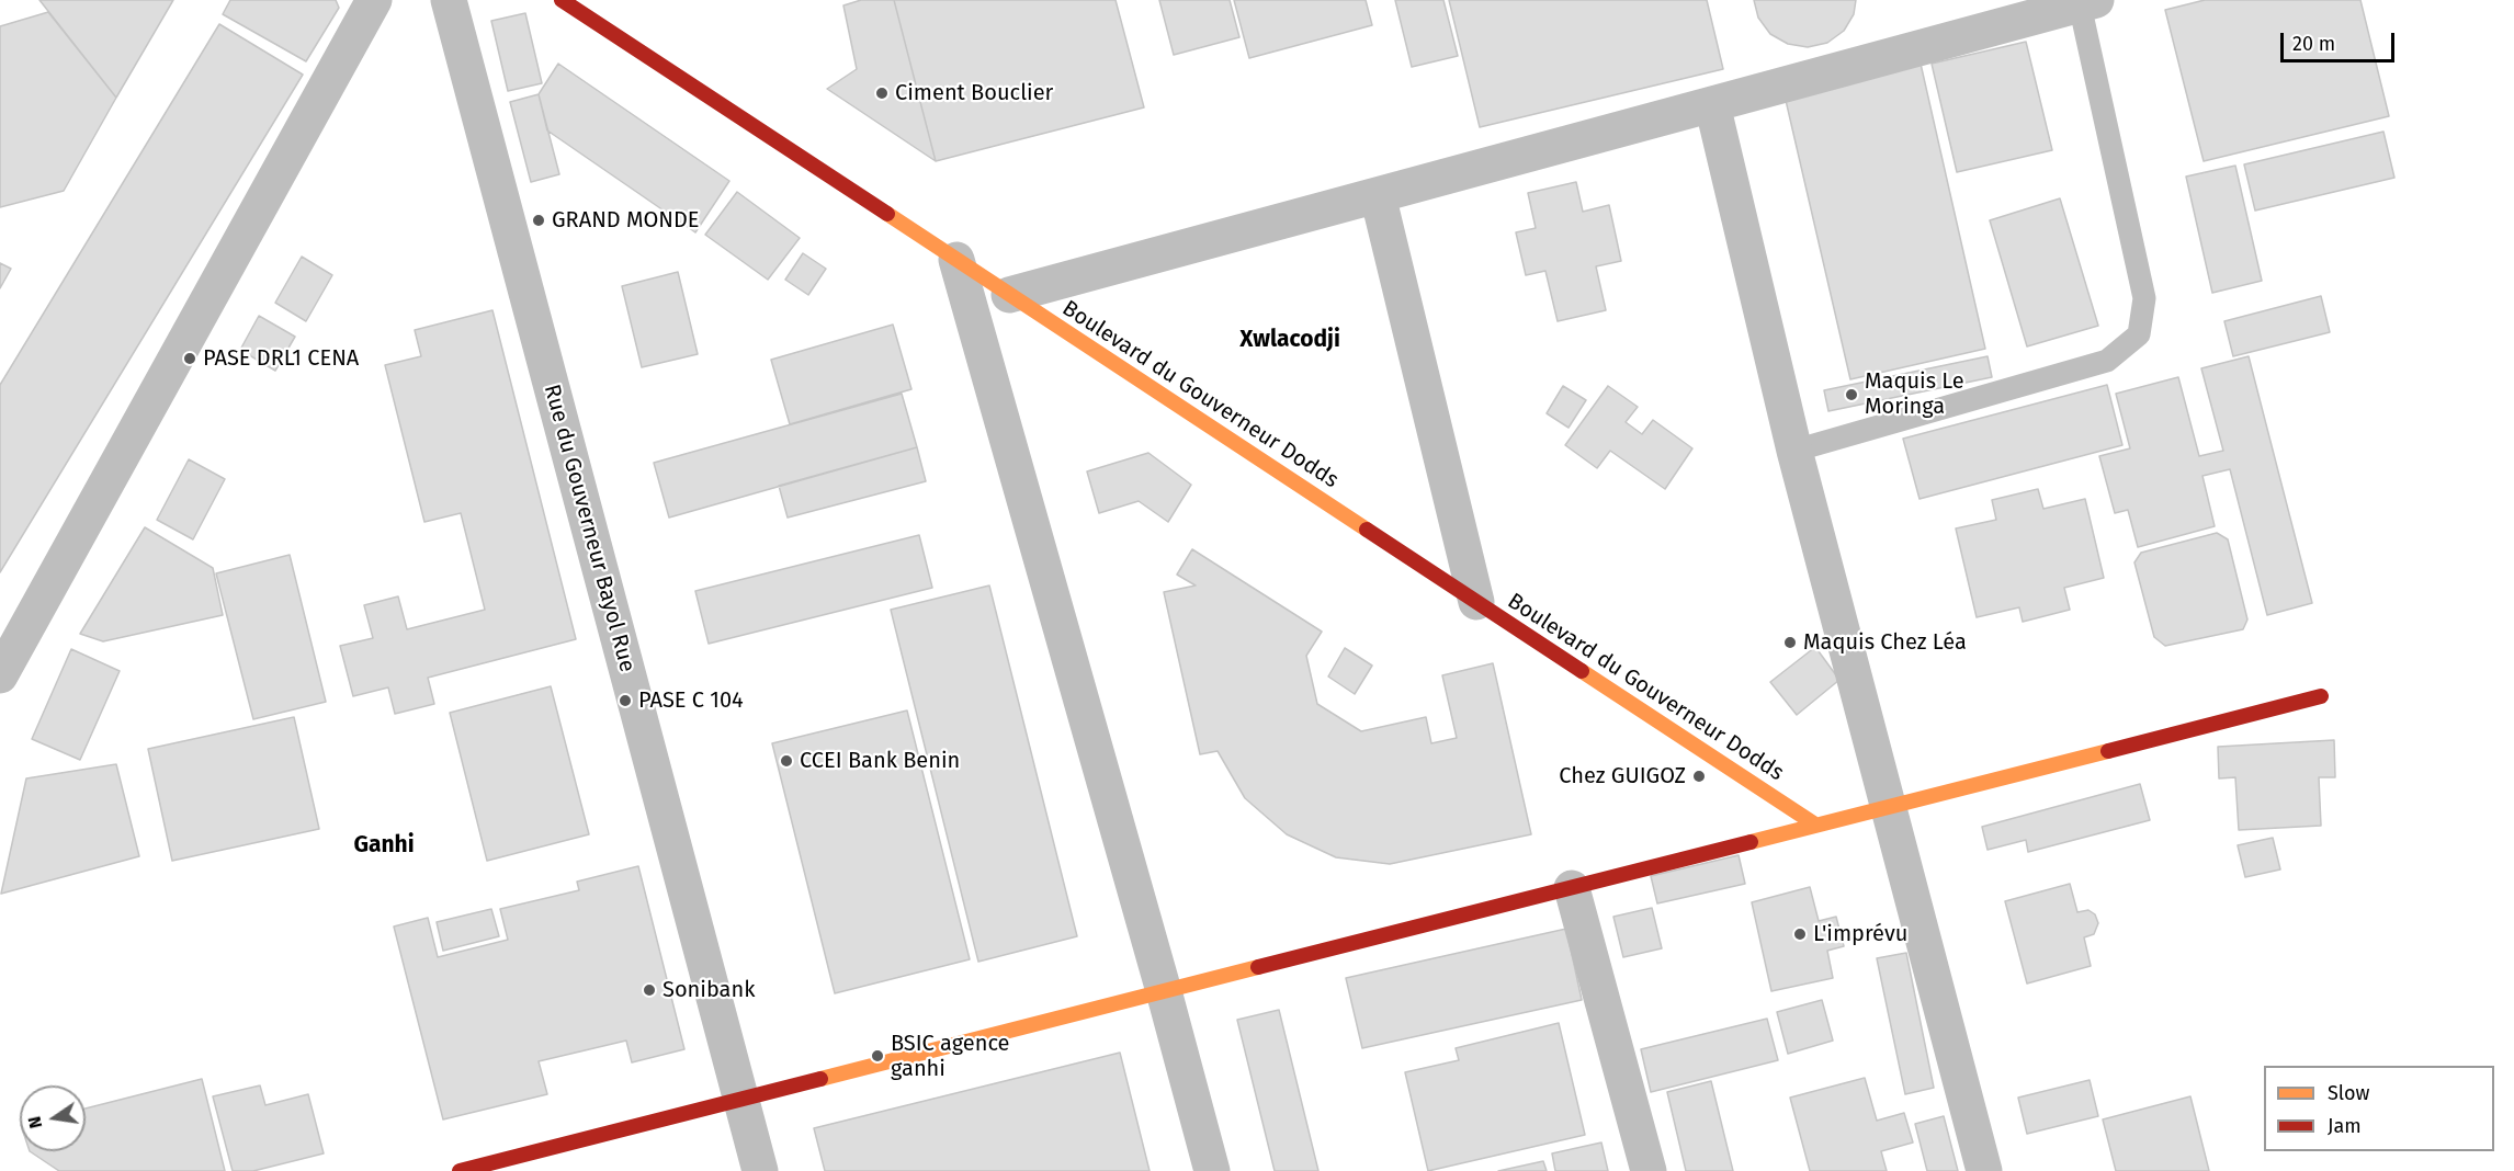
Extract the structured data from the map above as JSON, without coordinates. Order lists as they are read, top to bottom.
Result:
{
  "streets": {
    "street": ["Boulevard du Gouverneur Dodds", "Rue du Gouverneur Bayol Rue"]
  },
  "districts": ["Xwlacodji", "Ganhi"],
  "places": [
    "Ciment Bouclier",
    "GRAND MONDE",
    "PASE DRL1 CENA",
    "Maquis Le Moringa",
    "Maquis Chez Léa",
    "PASE C 104",
    "CCEI Bank Benin",
    "Chez GUIGOZ",
    "L'imprévu",
    "Sonibank",
    "BSIC agence ganhi"
  ],
  "legend": ["Slow", "Jam"],
  "scale_bar": "20 m",
  "north": "left"
}
